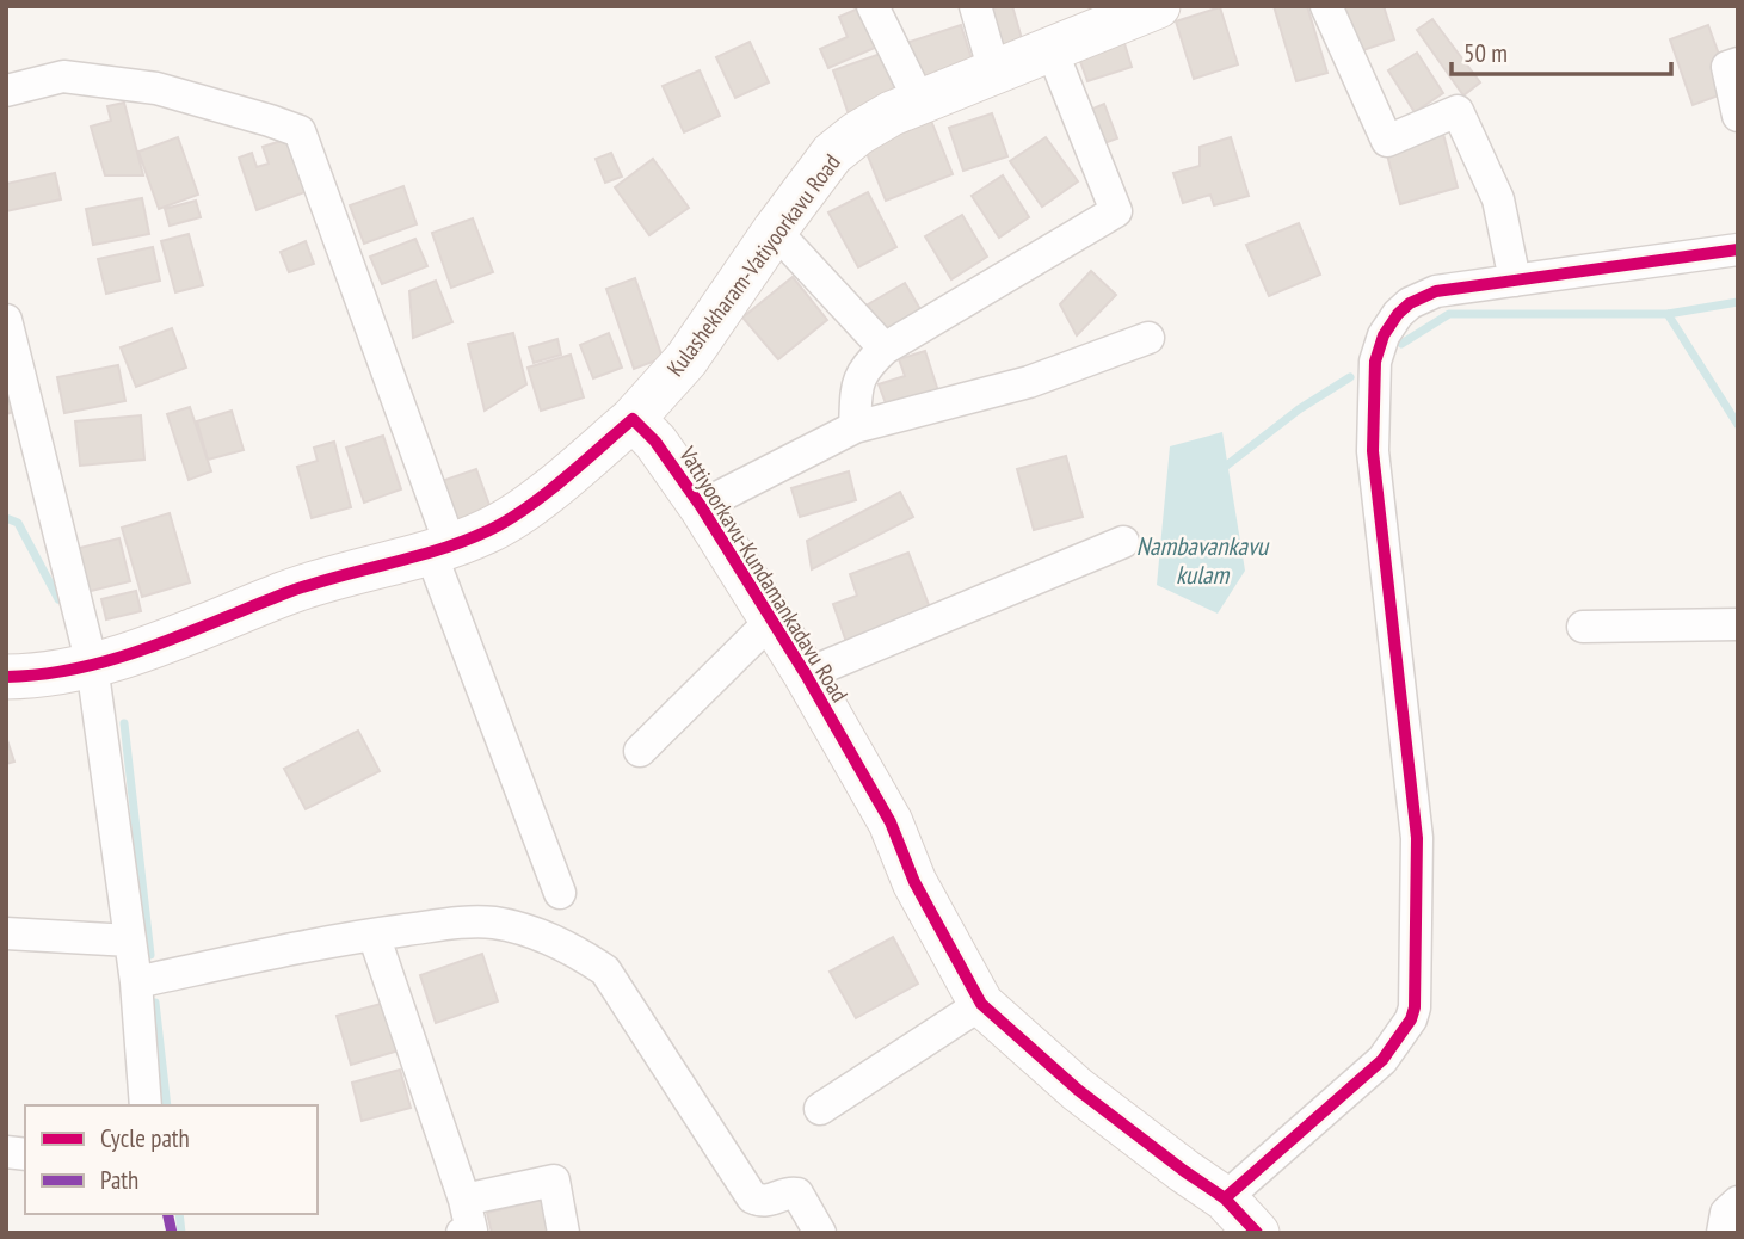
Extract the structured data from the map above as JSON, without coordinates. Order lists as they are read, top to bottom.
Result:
{
  "streets": {
    "street": ["Kulashekharam-Vatiyoorkavu Road", "Vattiyoorkavu-Kundamankadavu Road"]
  },
  "crossings": [
    ["Kulashekharam-Vatiyoorkavu Road", "Vattiyoorkavu-Kundamankadavu Road"]
  ],
  "water": ["Nambavankavu kulam"],
  "legend": ["Cycle path", "Path"],
  "scale_bar": "50 m"
}
